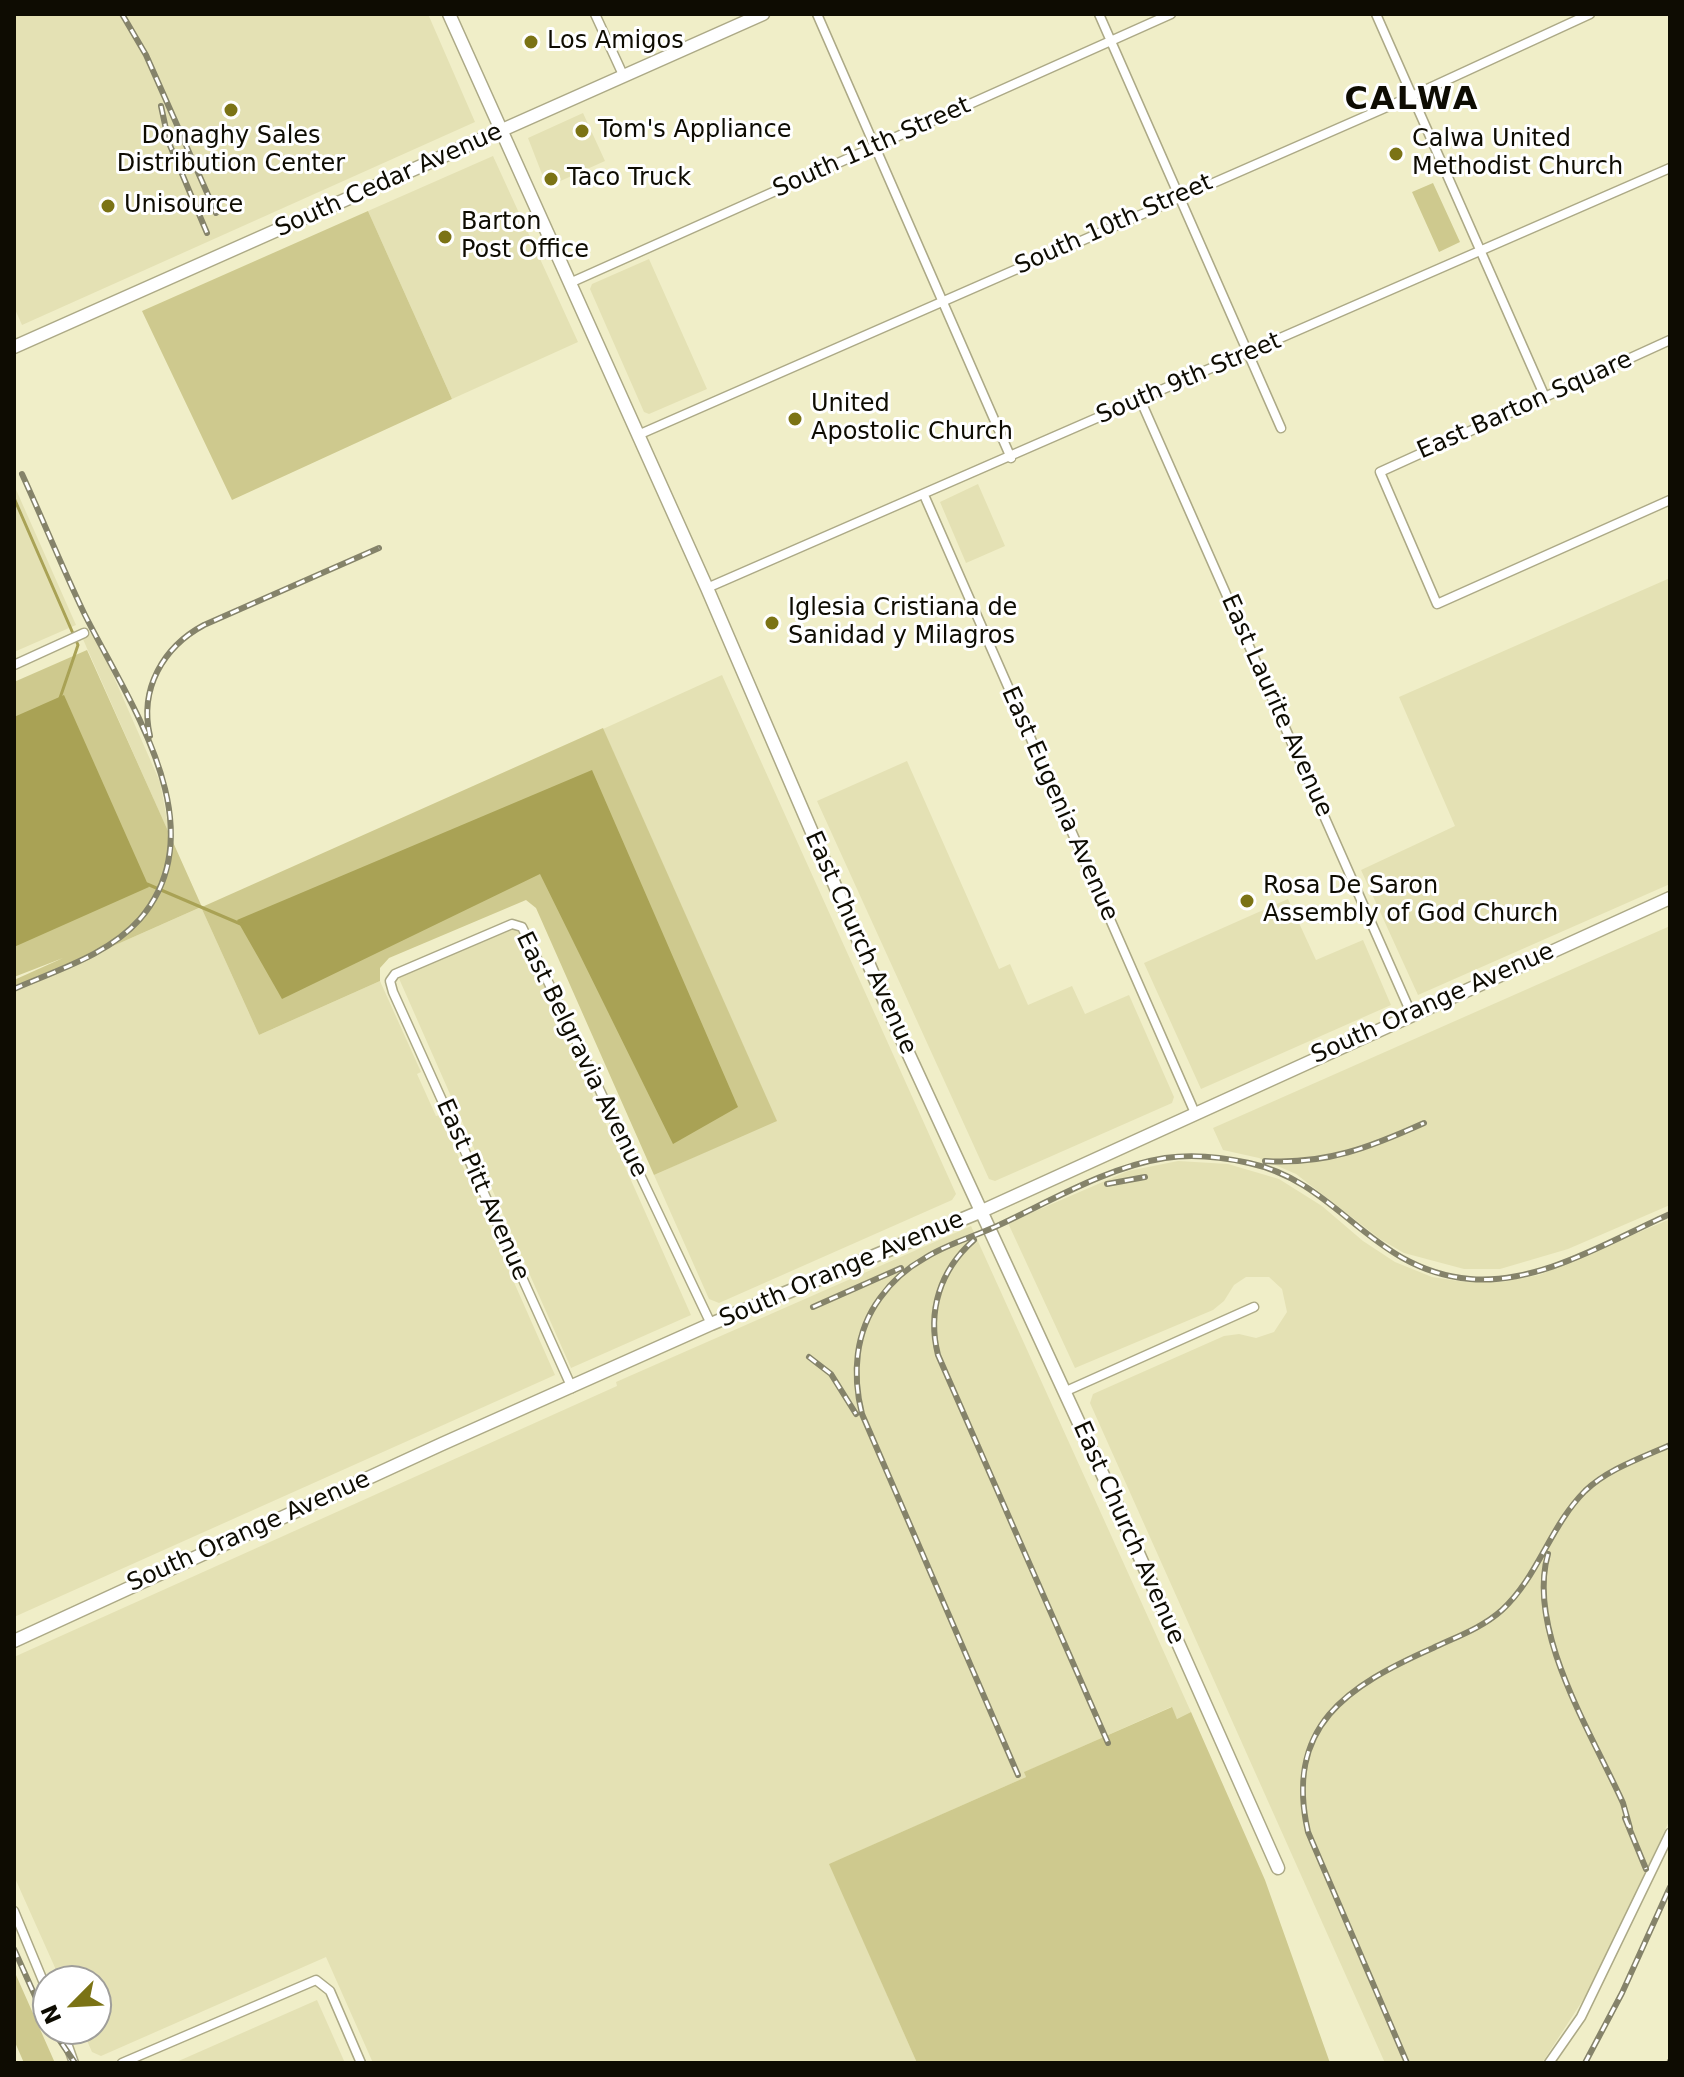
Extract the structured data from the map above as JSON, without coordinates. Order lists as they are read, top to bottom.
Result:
{
  "streets": {
    "main road": ["South Cedar Avenue", "East Church Avenue", "South Orange Avenue"],
    "street": [
      "South 11th Street",
      "South 10th Street",
      "South 9th Street",
      "East Barton Square",
      "East Laurite Avenue",
      "East Eugenia Avenue",
      "East Belgravia Avenue",
      "East Pitt Avenue"
    ]
  },
  "crossings": [
    ["South 11th Street", "East Church Avenue"],
    ["South Cedar Avenue", "East Church Avenue"],
    ["South 10th Street", "East Church Avenue"],
    ["South 9th Street", "East Laurite Avenue"],
    ["South 9th Street", "East Eugenia Avenue"],
    ["South 9th Street", "East Church Avenue"],
    ["East Laurite Avenue", "South Orange Avenue"],
    ["East Eugenia Avenue", "South Orange Avenue"],
    ["East Church Avenue", "South Orange Avenue"],
    ["South Orange Avenue", "East Belgravia Avenue"],
    ["South Orange Avenue", "East Pitt Avenue"],
    ["East Belgravia Avenue", "East Pitt Avenue"]
  ],
  "districts": ["CALWA"],
  "places": [
    "Los Amigos",
    "Donaghy Sales Distribution Center",
    "Tom's Appliance",
    "Calwa United Methodist Church",
    "Taco Truck",
    "Unisource",
    "Barton Post Office",
    "United Apostolic Church",
    "Iglesia Cristiana de Sanidad y Milagros",
    "Rosa De Saron Assembly of God Church"
  ],
  "north": "bottom left"
}
